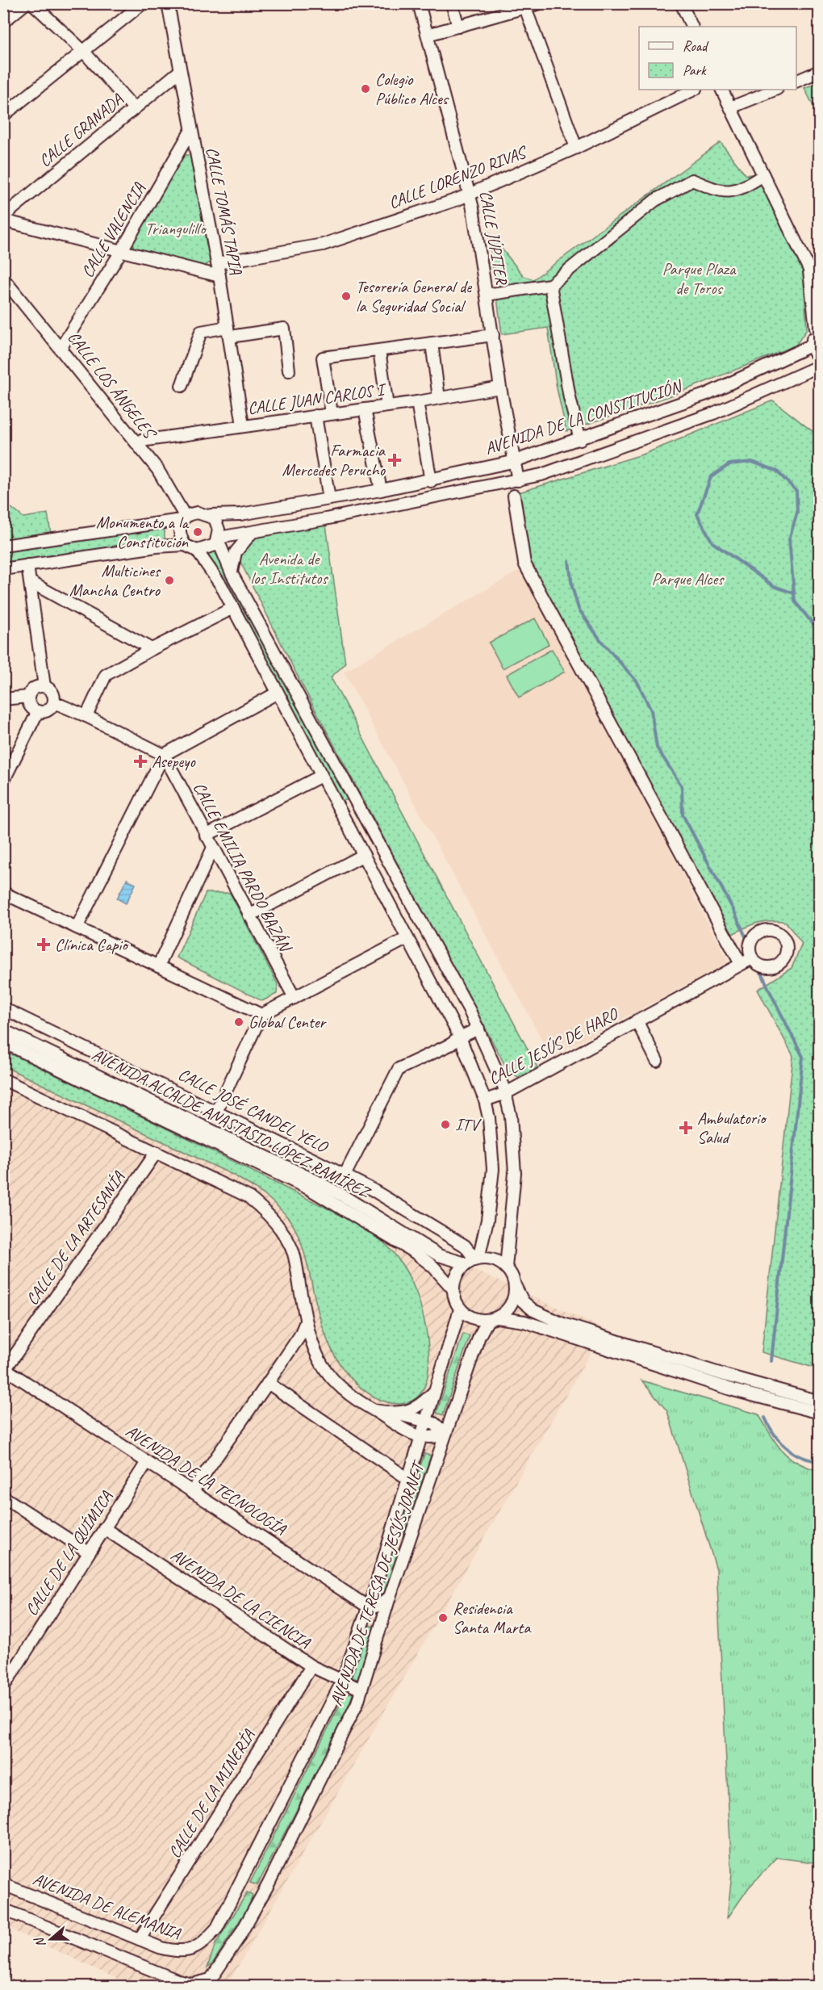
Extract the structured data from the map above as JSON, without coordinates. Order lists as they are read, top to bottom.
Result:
{
  "streets": {
    "street": [
      "CALLE GRANADA",
      "CALLE LORENZO RIVAS",
      "CALLE TOMÁS TAPIA",
      "CALLE VALENCIA",
      "CALLE JÚPITER",
      "CALLE LOS ÁNGELES",
      "CALLE JUAN CARLOS I",
      "AVENIDA DE LA CONSTITUCIÓN",
      "CALLE EMILIA PARDO BAZÁN",
      "CALLE JESÚS DE HARO",
      "CALLE JOSÉ CANDEL YELO",
      "AVENIDA ALCALDE ANASTASIO LÓPEZ RAMÍREZ",
      "CALLE DE LA ARTESANÍA",
      "AVENIDA DE LA TECNOLOGÍA",
      "CALLE DE LA QUÍMICA",
      "AVENIDA DE TERESA DE JESÚS JORNET",
      "AVENIDA DE LA CIENCIA",
      "CALLE DE LA MINERÍA",
      "AVENIDA DE ALEMANIA"
    ]
  },
  "crossings": [
    ["CALLE GRANADA", "CALLE TOMÁS TAPIA"],
    ["CALLE LORENZO RIVAS", "CALLE TOMÁS TAPIA"],
    ["CALLE LORENZO RIVAS", "CALLE JÚPITER"],
    ["CALLE TOMÁS TAPIA", "CALLE VALENCIA"],
    ["CALLE TOMÁS TAPIA", "CALLE JUAN CARLOS I"],
    ["CALLE VALENCIA", "CALLE LOS ÁNGELES"],
    ["CALLE JÚPITER", "CALLE JUAN CARLOS I"],
    ["CALLE JÚPITER", "AVENIDA DE LA CONSTITUCIÓN"],
    ["CALLE LOS ÁNGELES", "CALLE JUAN CARLOS I"],
    ["CALLE LOS ÁNGELES", "AVENIDA DE LA CONSTITUCIÓN"],
    ["CALLE JOSÉ CANDEL YELO", "AVENIDA ALCALDE ANASTASIO LÓPEZ RAMÍREZ"],
    ["CALLE JOSÉ CANDEL YELO", "AVENIDA DE TERESA DE JESÚS JORNET"],
    ["AVENIDA ALCALDE ANASTASIO LÓPEZ RAMÍREZ", "AVENIDA DE TERESA DE JESÚS JORNET"],
    ["CALLE DE LA ARTESANÍA", "AVENIDA DE LA TECNOLOGÍA"],
    ["AVENIDA DE LA TECNOLOGÍA", "CALLE DE LA QUÍMICA"],
    ["AVENIDA DE LA TECNOLOGÍA", "AVENIDA DE TERESA DE JESÚS JORNET"],
    ["CALLE DE LA QUÍMICA", "AVENIDA DE LA CIENCIA"],
    ["AVENIDA DE TERESA DE JESÚS JORNET", "AVENIDA DE LA CIENCIA"],
    ["AVENIDA DE TERESA DE JESÚS JORNET", "AVENIDA DE ALEMANIA"],
    ["AVENIDA DE LA CIENCIA", "CALLE DE LA MINERÍA"],
    ["CALLE DE LA MINERÍA", "AVENIDA DE ALEMANIA"]
  ],
  "parks": [
    "Triangulillo",
    "Parque Plaza de Toros",
    "Avenida de los Institutos",
    "Parque Alces"
  ],
  "places": {
    "other": [
      "Colegio Público Alces",
      "Tesorería General de la Seguridad Social",
      "Monumento a la Constitución",
      "Multicines Mancha Centro",
      "Global Center",
      "ITV",
      "Residencia Santa Marta"
    ],
    "health": [
      "Farmacia Mercedes Perucho",
      "Asepeyo",
      "Clínica Capio",
      "Ambulatorio Salud"
    ]
  },
  "legend": ["Road", "Park"],
  "north": "left"
}
